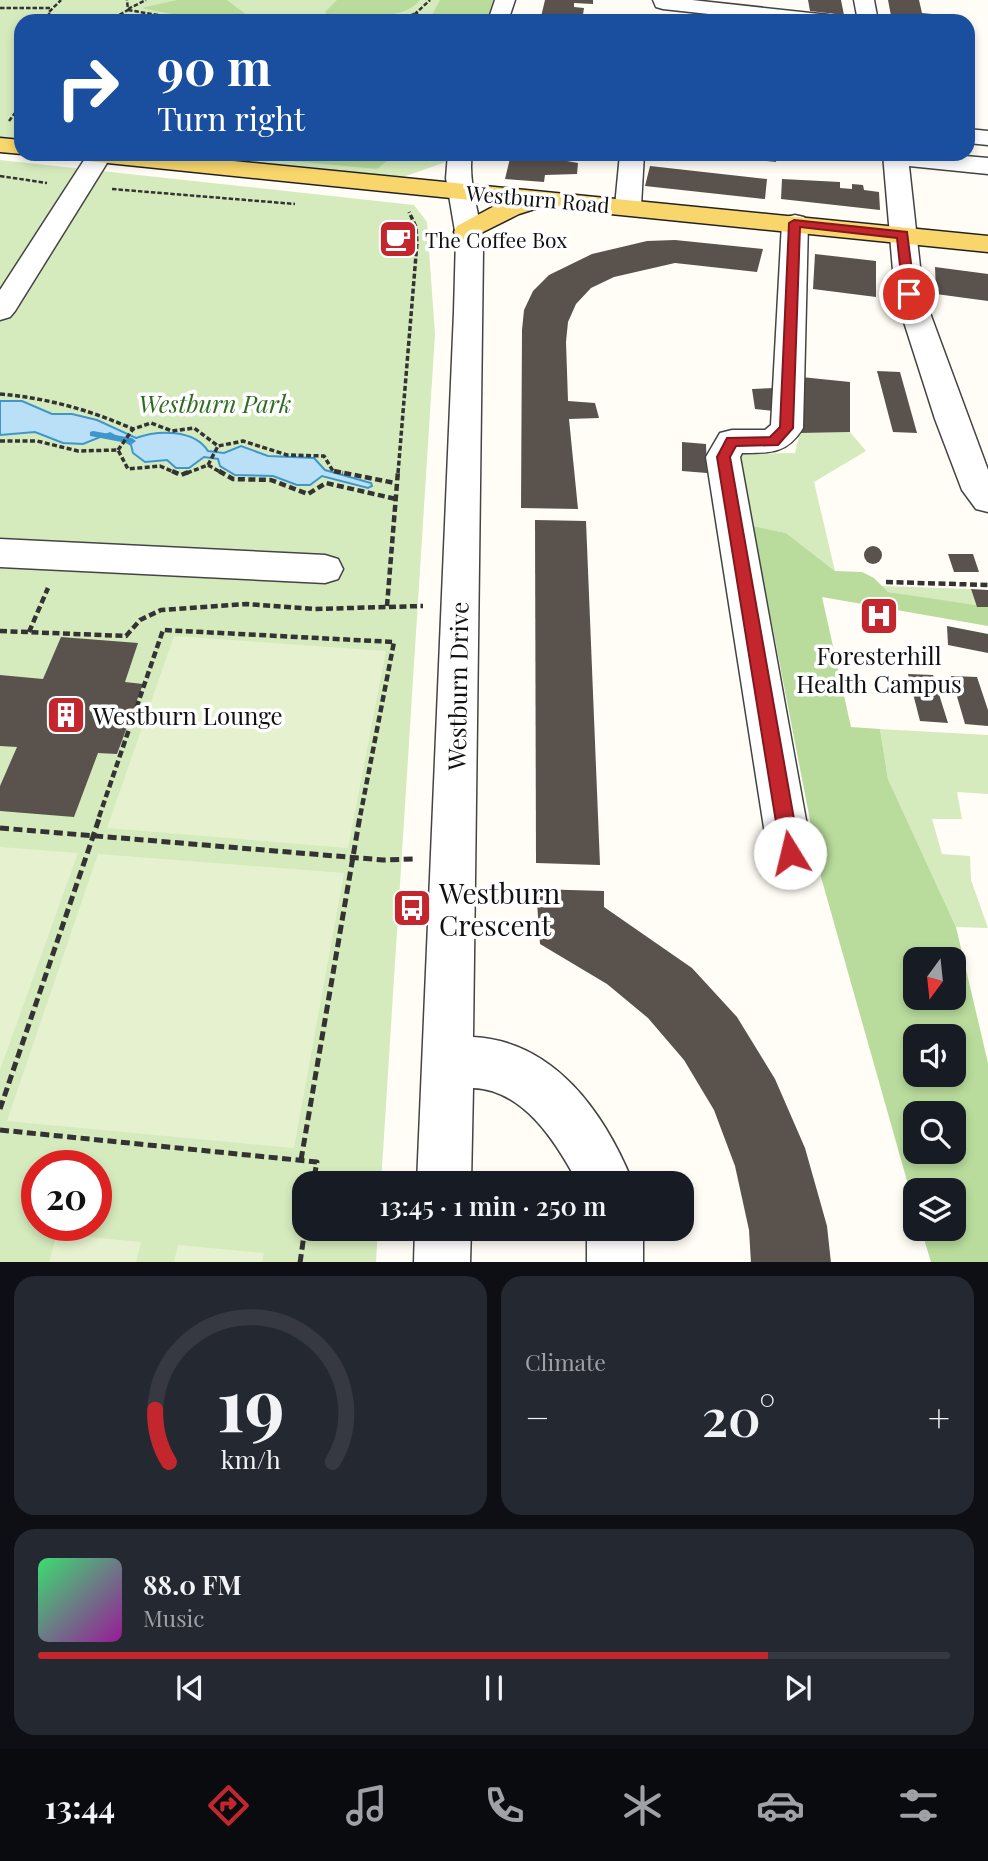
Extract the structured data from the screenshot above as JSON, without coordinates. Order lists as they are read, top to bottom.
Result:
{
  "streets": {
    "main road": ["Westburn Road"],
    "street": ["Westburn Drive"]
  },
  "crossings": [
    ["Westburn Road", "Westburn Drive"]
  ],
  "parks": ["Westburn Park"],
  "places": {
    "cafe": ["The Coffee Box"],
    "hospital": ["Foresterhill Health Campus"],
    "building": ["Westburn Lounge"],
    "bus stop": ["Westburn Crescent"]
  },
  "north": "bottom",
  "page": {
    "turn": ["90 m", "Turn right"],
    "limit": "20",
    "trip": "13:45 · 1 min · 250 m",
    "tile": "Climate",
    "heat": ["−", "20°", "+"],
    "song": ["88.0 FM", "Music"],
    "tabs": "13:44",
    "gauge": ["19", "km/h"]
  }
}
